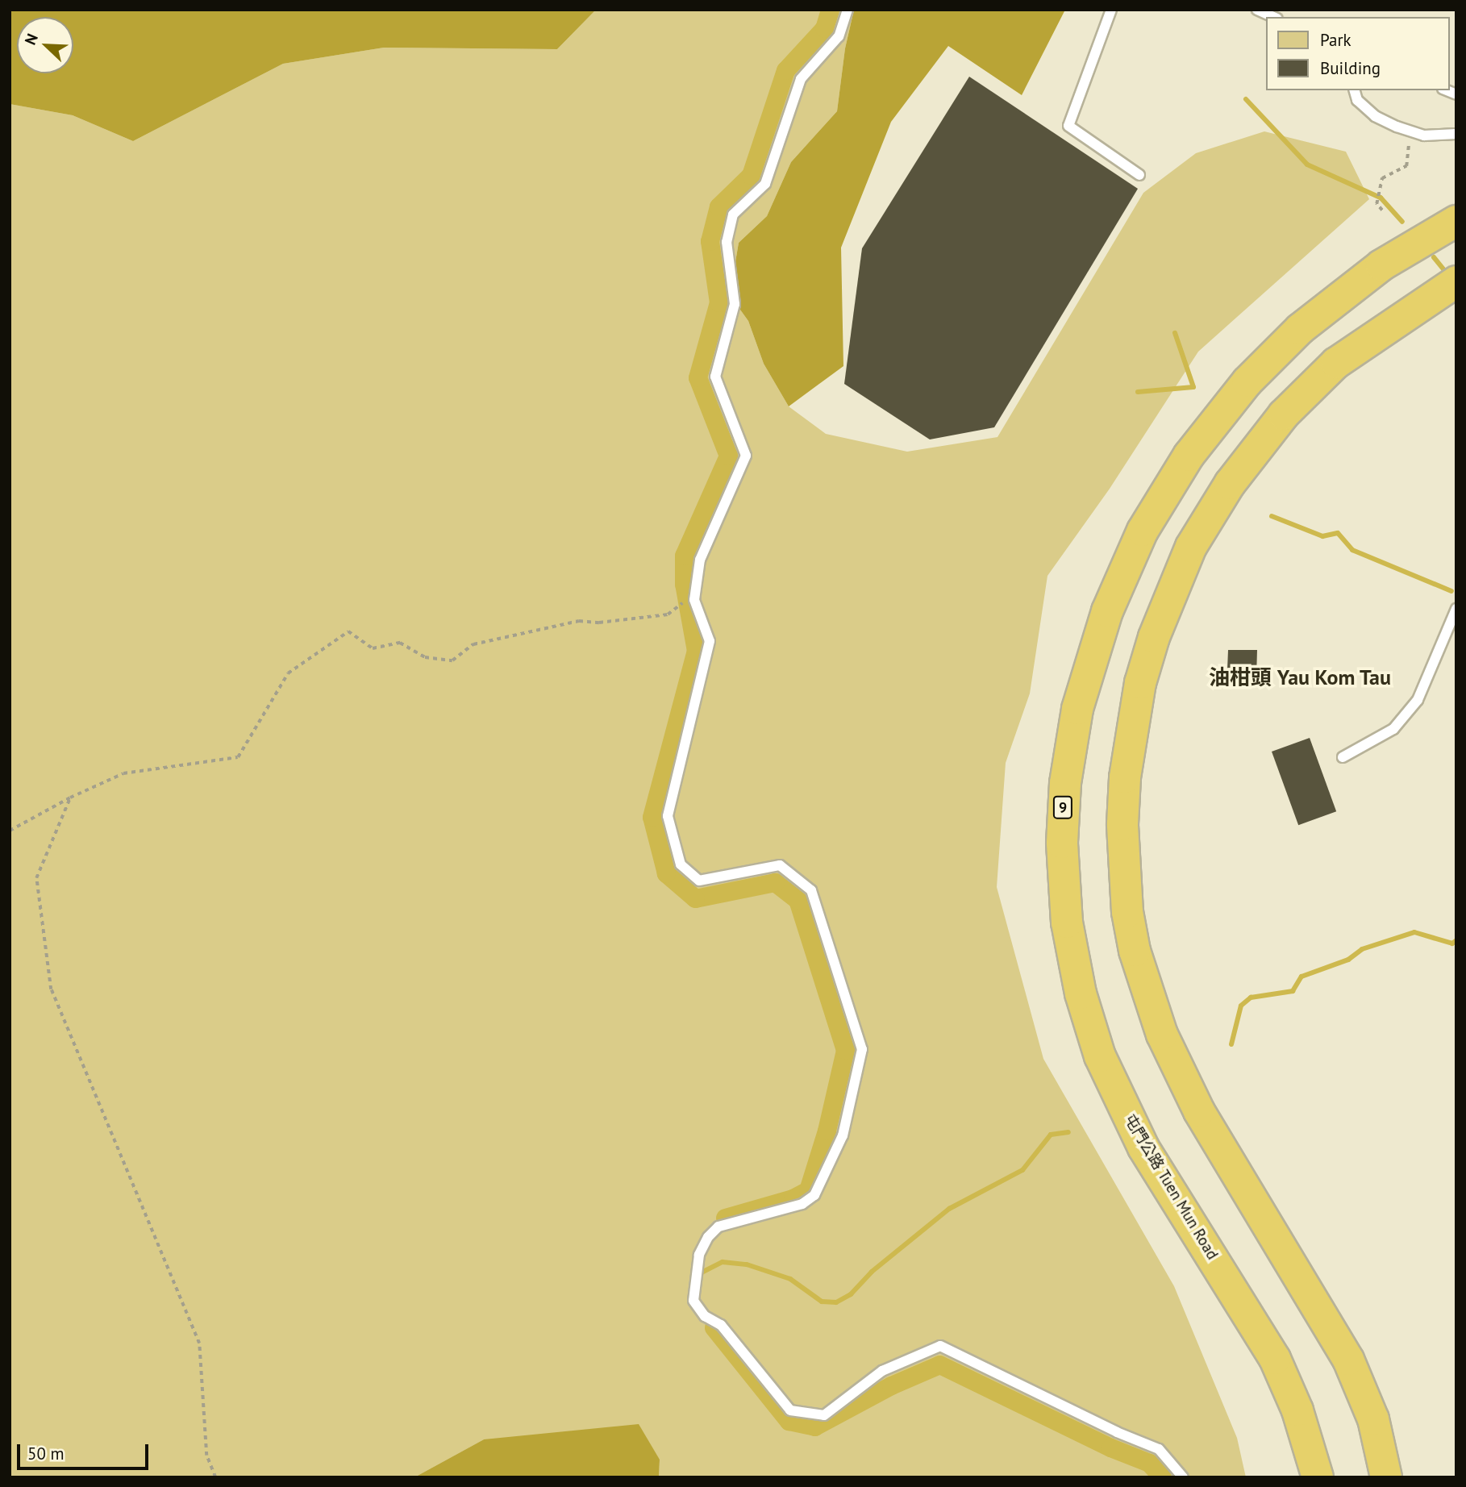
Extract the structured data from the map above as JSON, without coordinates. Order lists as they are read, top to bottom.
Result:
{
  "streets": {
    "highway": ["9", "屯門公路 Tuen Mun Road"]
  },
  "districts": ["油柑頭 Yau Kom Tau"],
  "legend": ["Park", "Building"],
  "scale_bar": "50 m",
  "north": "top left"
}
